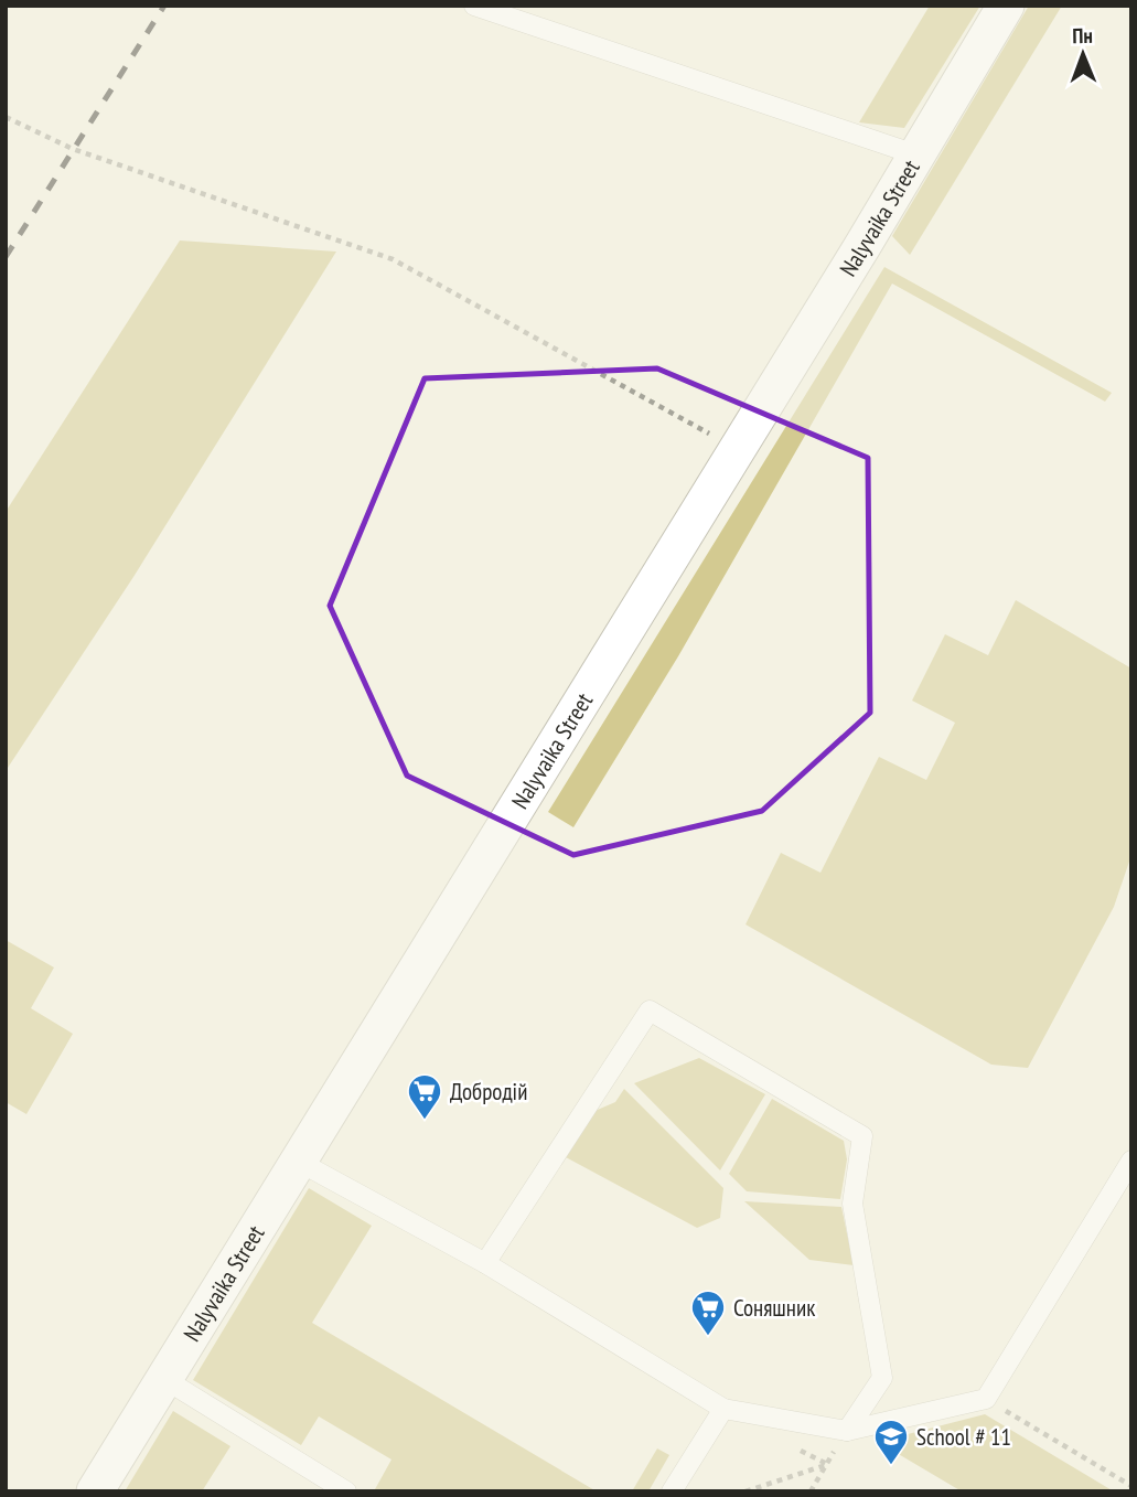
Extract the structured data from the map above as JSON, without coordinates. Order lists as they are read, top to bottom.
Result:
{
  "streets": {
    "street": ["Nalyvaika Street"]
  },
  "places": {
    "supermarket": ["Добродій", "Соняшник"],
    "school or university": ["School # 11"]
  },
  "north": "top"
}
